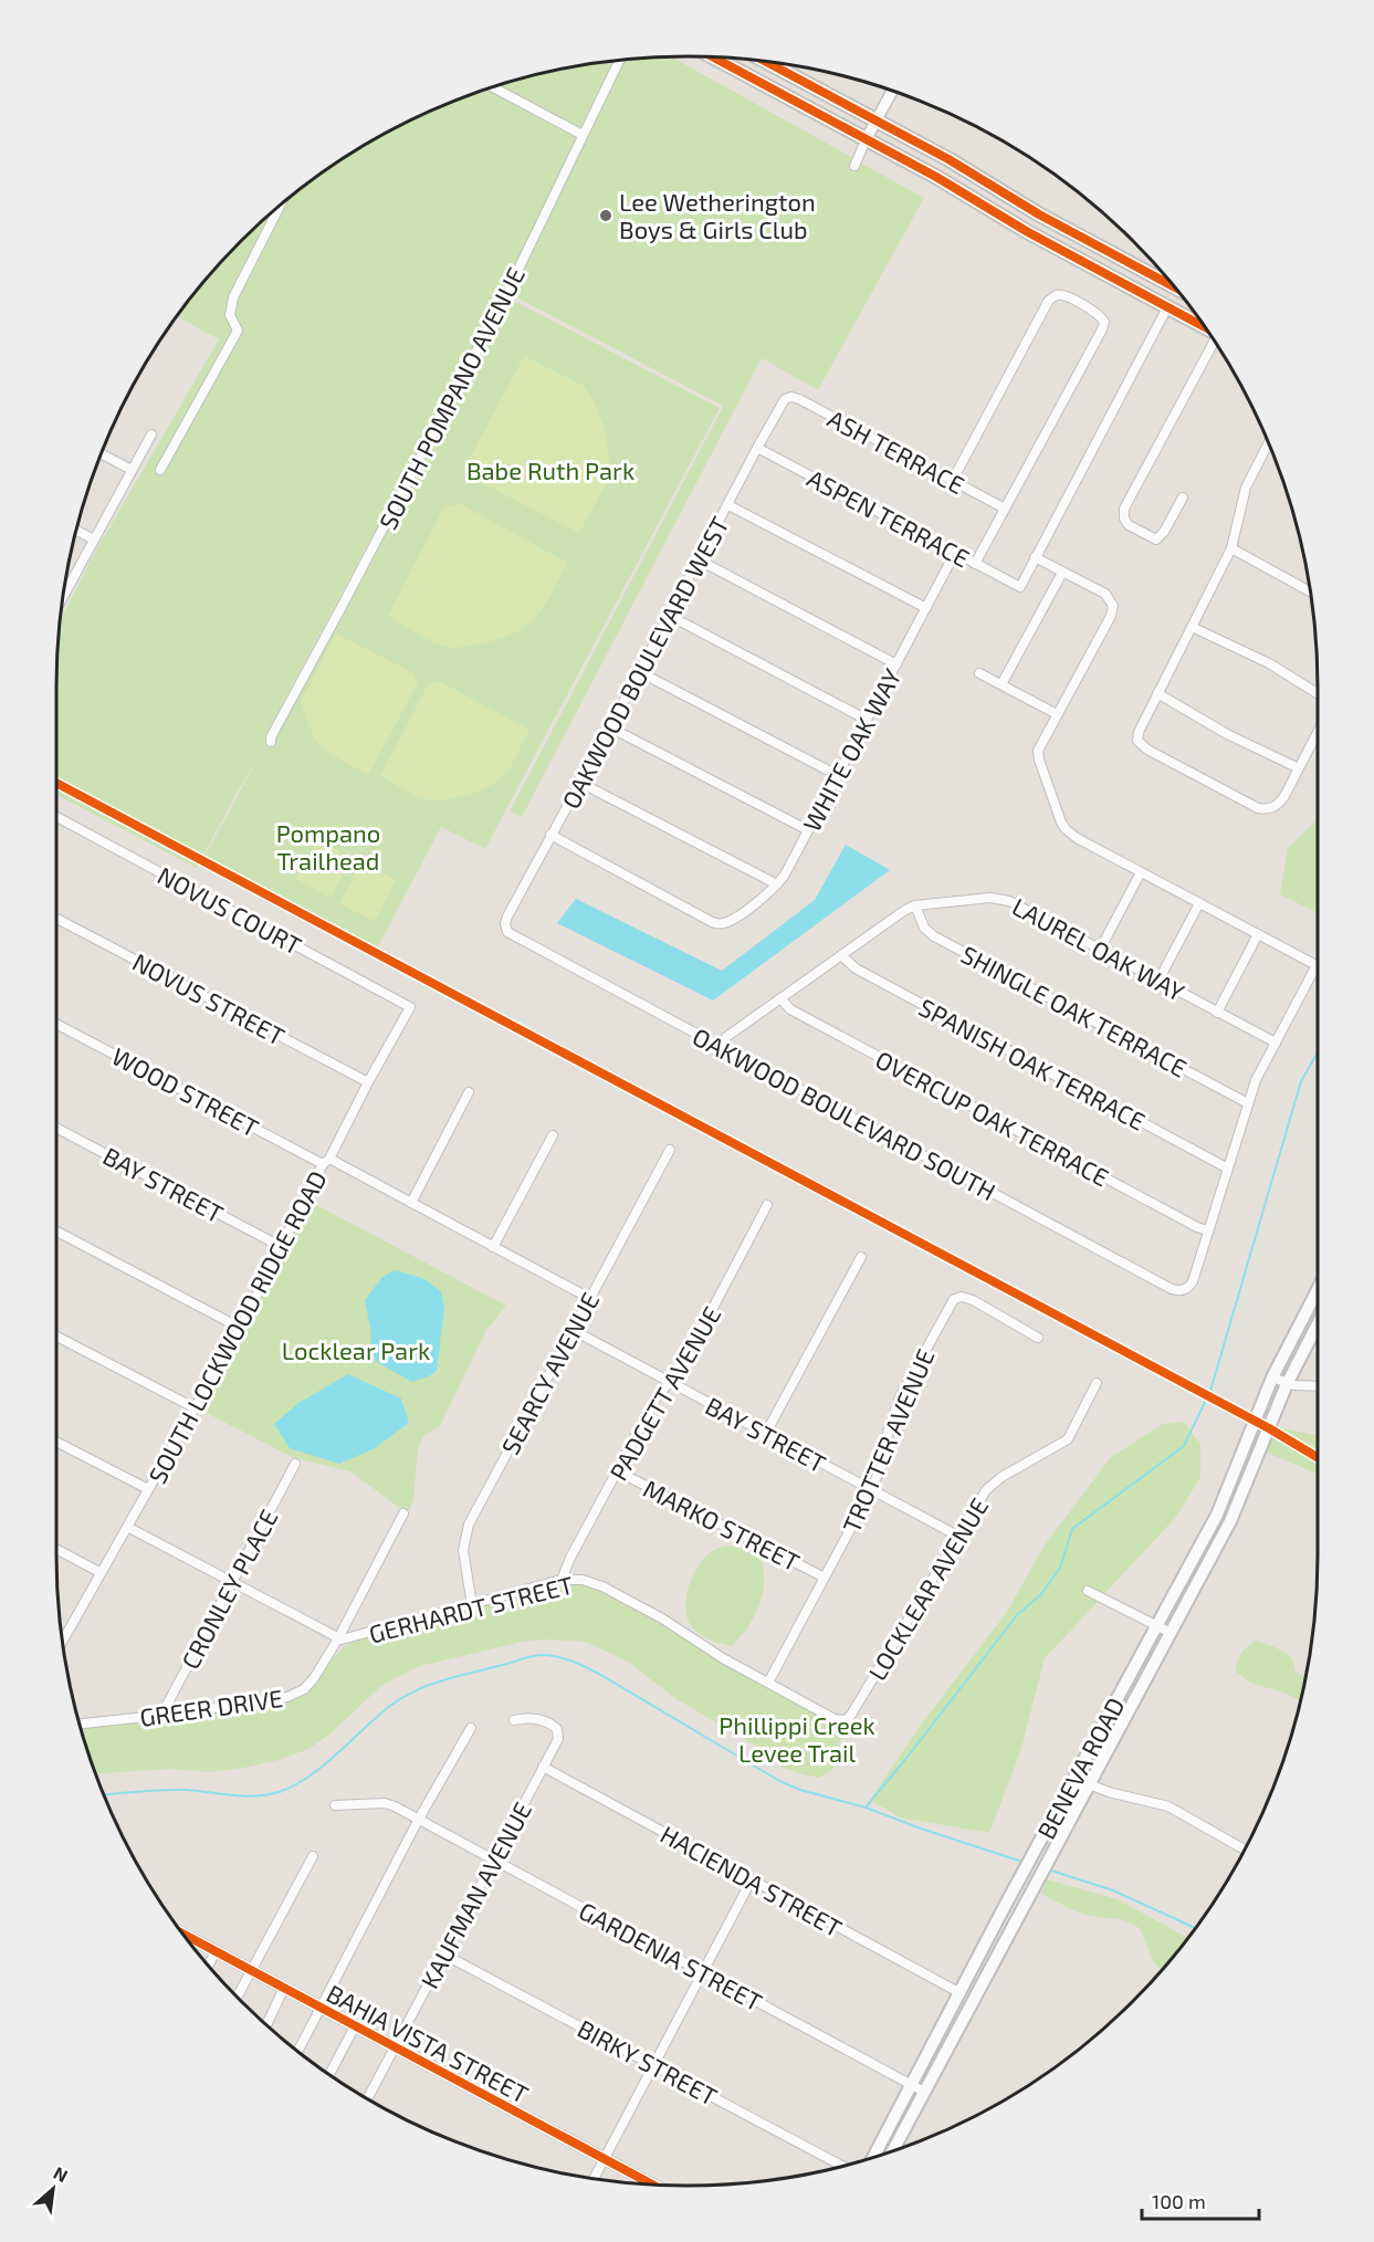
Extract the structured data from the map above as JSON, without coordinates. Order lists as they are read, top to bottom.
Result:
{
  "streets": {
    "main road": ["BENEVA ROAD"],
    "street": [
      "SOUTH POMPANO AVENUE",
      "ASH TERRACE",
      "ASPEN TERRACE",
      "OAKWOOD BOULEVARD WEST",
      "WHITE OAK WAY",
      "NOVUS COURT",
      "LAUREL OAK WAY",
      "NOVUS STREET",
      "SHINGLE OAK TERRACE",
      "SPANISH OAK TERRACE",
      "WOOD STREET",
      "OAKWOOD BOULEVARD SOUTH",
      "OVERCUP OAK TERRACE",
      "BAY STREET",
      "SOUTH LOCKWOOD RIDGE ROAD",
      "SEARCY AVENUE",
      "PADGETT AVENUE",
      "TROTTER AVENUE",
      "MARKO STREET",
      "CRONLEY PLACE",
      "LOCKLEAR AVENUE",
      "GERHARDT STREET",
      "GREER DRIVE",
      "HACIENDA STREET",
      "KAUFMAN AVENUE",
      "GARDENIA STREET",
      "BAHIA VISTA STREET",
      "BIRKY STREET"
    ]
  },
  "crossings": [
    ["ASH TERRACE", "OAKWOOD BOULEVARD WEST"],
    ["ASPEN TERRACE", "OAKWOOD BOULEVARD WEST"],
    ["ASPEN TERRACE", "WHITE OAK WAY"],
    ["OAKWOOD BOULEVARD WEST", "WHITE OAK WAY"],
    ["OAKWOOD BOULEVARD WEST", "OAKWOOD BOULEVARD SOUTH"],
    ["NOVUS COURT", "SOUTH LOCKWOOD RIDGE ROAD"],
    ["LAUREL OAK WAY", "SHINGLE OAK TERRACE"],
    ["LAUREL OAK WAY", "SPANISH OAK TERRACE"],
    ["LAUREL OAK WAY", "OAKWOOD BOULEVARD SOUTH"],
    ["LAUREL OAK WAY", "OVERCUP OAK TERRACE"],
    ["NOVUS STREET", "SOUTH LOCKWOOD RIDGE ROAD"],
    ["WOOD STREET", "SOUTH LOCKWOOD RIDGE ROAD"],
    ["WOOD STREET", "SEARCY AVENUE"],
    ["OAKWOOD BOULEVARD SOUTH", "OVERCUP OAK TERRACE"],
    ["BAY STREET", "SOUTH LOCKWOOD RIDGE ROAD"],
    ["BAY STREET", "SEARCY AVENUE"],
    ["BAY STREET", "PADGETT AVENUE"],
    ["BAY STREET", "TROTTER AVENUE"],
    ["BAY STREET", "LOCKLEAR AVENUE"],
    ["SOUTH LOCKWOOD RIDGE ROAD", "GERHARDT STREET"],
    ["SEARCY AVENUE", "GERHARDT STREET"],
    ["PADGETT AVENUE", "MARKO STREET"],
    ["PADGETT AVENUE", "GERHARDT STREET"],
    ["TROTTER AVENUE", "MARKO STREET"],
    ["TROTTER AVENUE", "GERHARDT STREET"],
    ["CRONLEY PLACE", "GERHARDT STREET"],
    ["CRONLEY PLACE", "GREER DRIVE"],
    ["LOCKLEAR AVENUE", "GERHARDT STREET"],
    ["GERHARDT STREET", "GREER DRIVE"],
    ["BENEVA ROAD", "HACIENDA STREET"],
    ["BENEVA ROAD", "GARDENIA STREET"],
    ["HACIENDA STREET", "KAUFMAN AVENUE"],
    ["KAUFMAN AVENUE", "GARDENIA STREET"],
    ["KAUFMAN AVENUE", "BAHIA VISTA STREET"],
    ["KAUFMAN AVENUE", "BIRKY STREET"]
  ],
  "parks": [
    "Babe Ruth Park",
    "Pompano Trailhead",
    "Locklear Park",
    "Phillippi Creek Levee Trail"
  ],
  "places": ["Lee Wetherington Boys & Girls Club"],
  "scale_bar": "100 m",
  "north": "top right"
}
